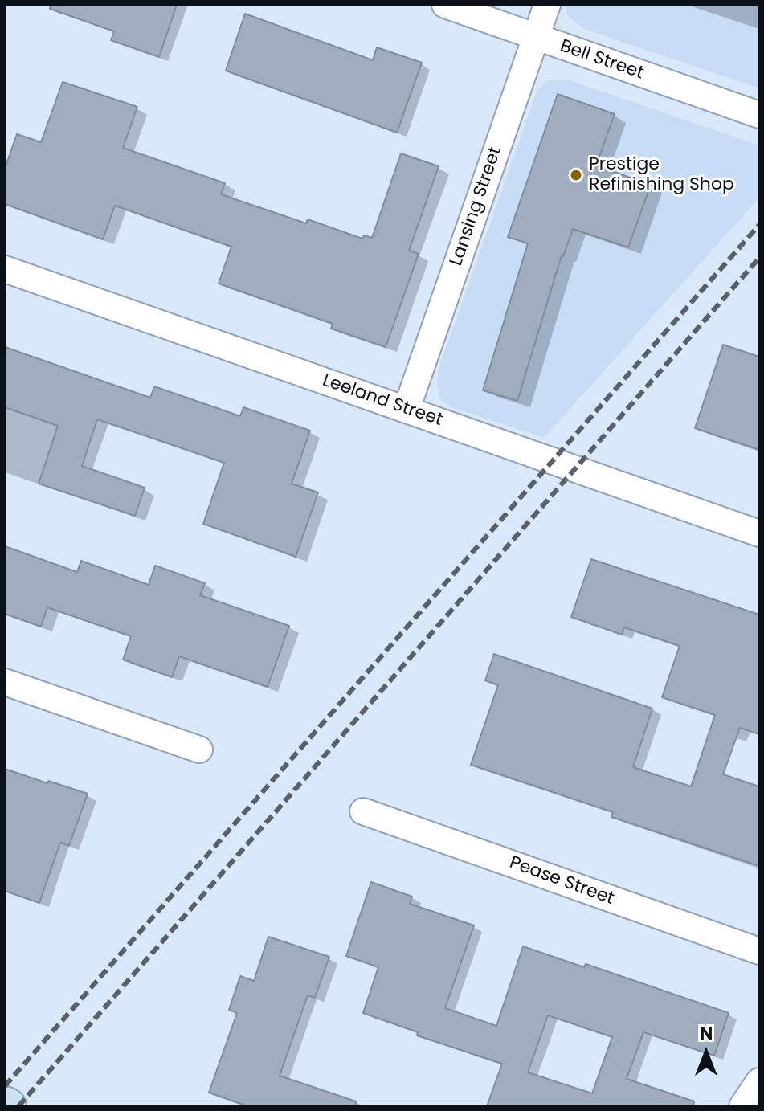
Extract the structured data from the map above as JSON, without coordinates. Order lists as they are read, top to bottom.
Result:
{
  "streets": {
    "street": [
      "Bell Street",
      "Lansing Street",
      "Leeland Street",
      "Pease Street"
    ]
  },
  "crossings": [
    ["Bell Street", "Lansing Street"],
    ["Lansing Street", "Leeland Street"]
  ],
  "places": ["Prestige Refinishing Shop"],
  "north": "top"
}
